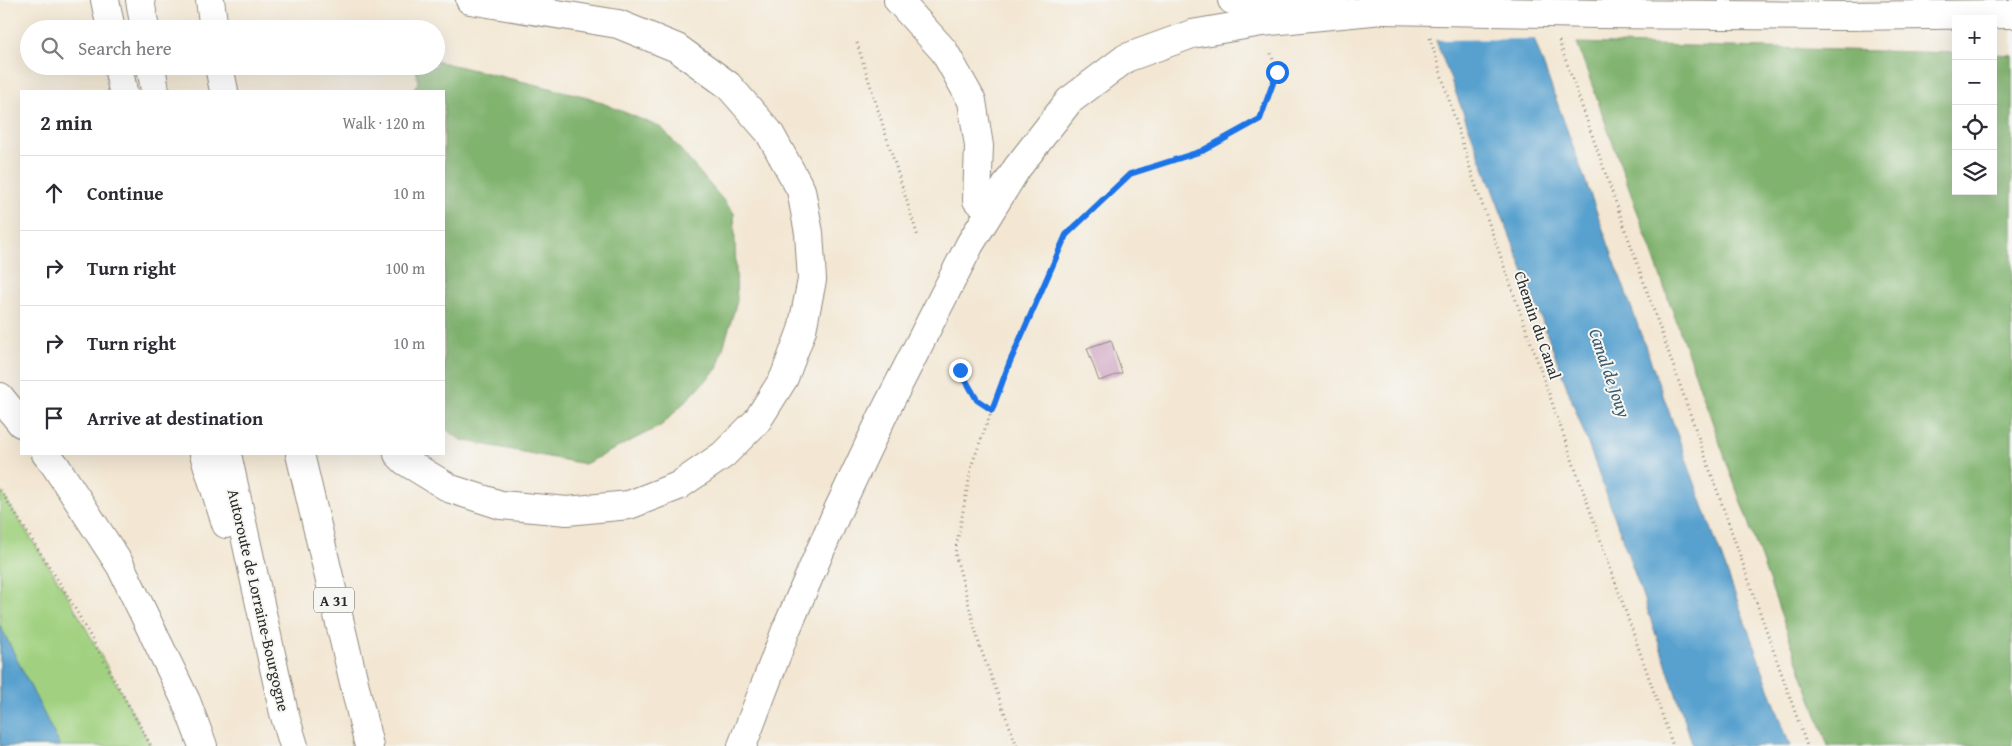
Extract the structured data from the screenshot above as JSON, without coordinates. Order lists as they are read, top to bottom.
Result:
{
  "streets": {
    "main road": ["Autoroute de Lorraine-Bourgogne", "A 31"],
    "path": ["Chemin du Canal"]
  },
  "water": ["Canal de Jouy"],
  "page": {
    "map_buttons": ["+", "−"],
    "search": "Search here",
    "heading": ["2 min", "Walk · 120 m"],
    "list": [
      ["Continue", "10 m"],
      ["Turn right", "100 m"],
      ["Turn right", "10 m"],
      "Arrive at destination"
    ]
  }
}
